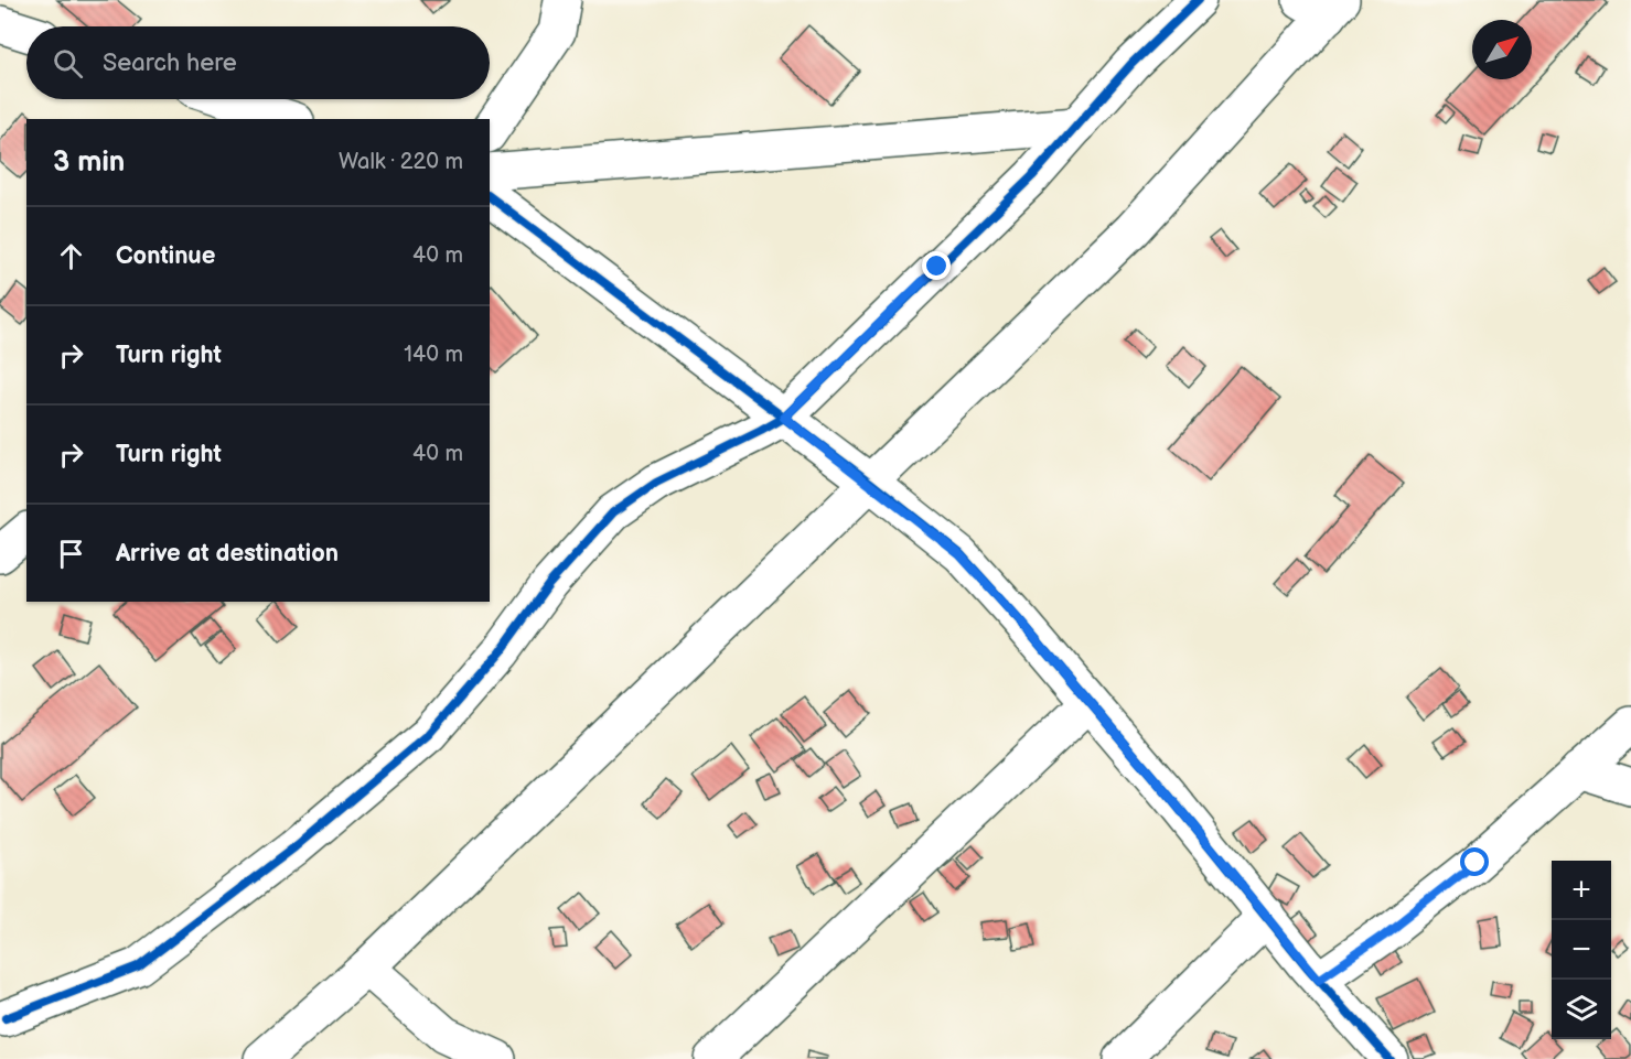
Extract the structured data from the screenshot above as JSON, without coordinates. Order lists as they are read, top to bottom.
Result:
{
  "north": "top right",
  "page": {
    "search": "Search here",
    "heading": ["3 min", "Walk · 220 m"],
    "list": [
      ["Continue", "40 m"],
      ["Turn right", "140 m"],
      ["Turn right", "40 m"],
      "Arrive at destination"
    ],
    "map_buttons": ["+", "−"]
  }
}
